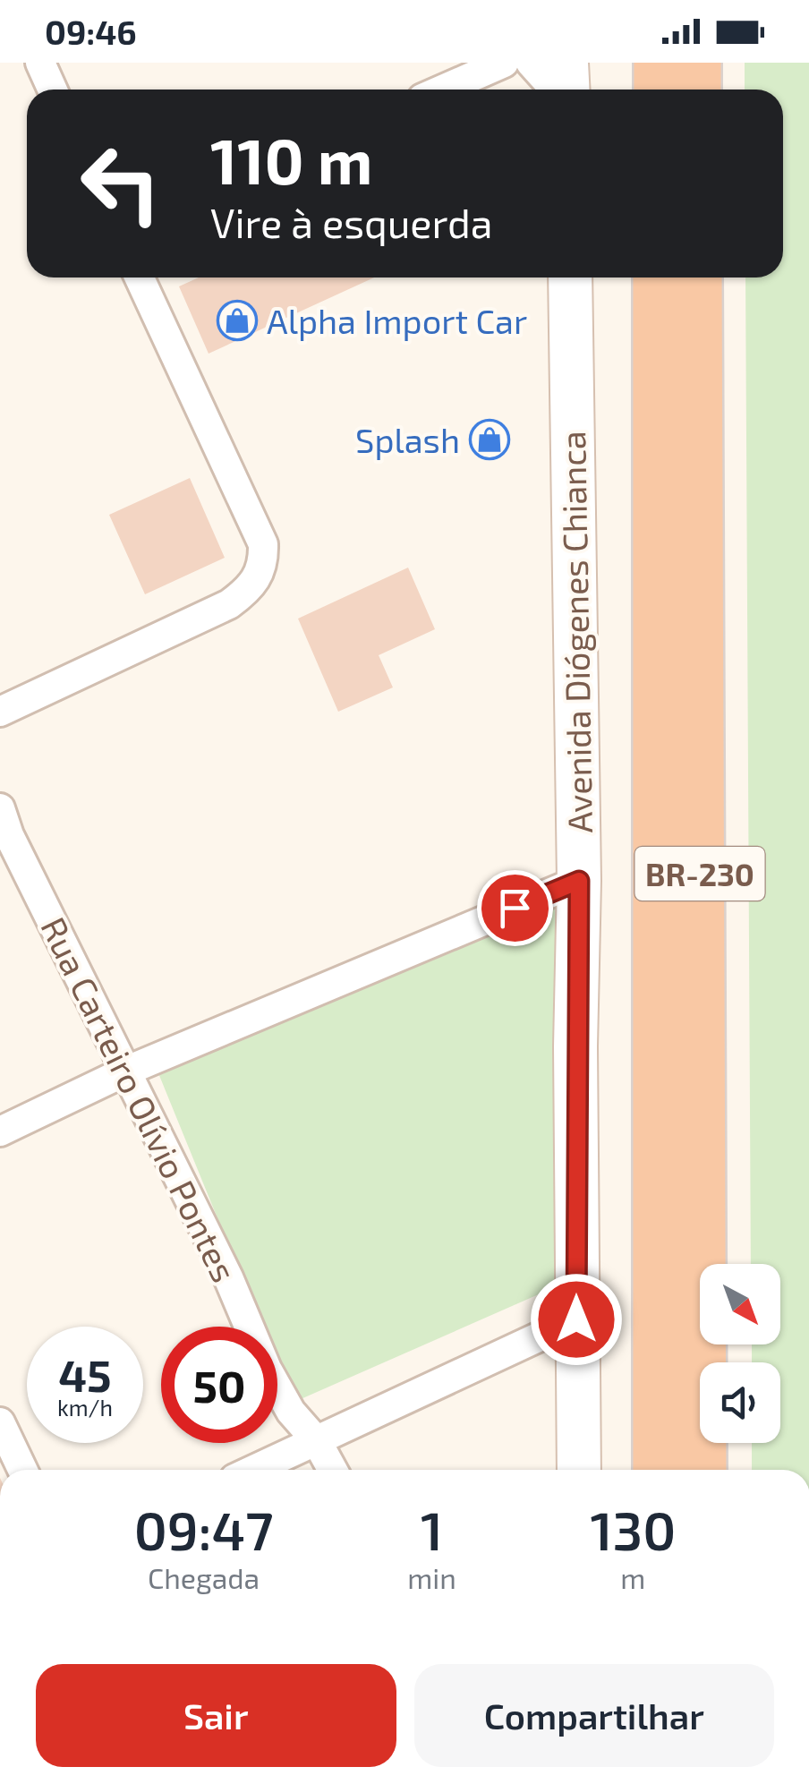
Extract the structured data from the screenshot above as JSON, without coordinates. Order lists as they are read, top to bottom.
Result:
{
  "streets": {
    "highway": ["BR-230"],
    "main road": ["Avenida Diógenes Chianca"],
    "street": ["Rua Carteiro Olívio Pontes"]
  },
  "places": {
    "shop": ["Alpha Import Car", "Splash"]
  },
  "north": "bottom right",
  "page": {
    "status": "09:46",
    "turn": ["110 m", "Vire à esquerda"],
    "speed": "45 km/h",
    "limit": "50",
    "eta": [
      "09:47",
      "Chegada",
      "1",
      "min",
      "130",
      "m"
    ],
    "buttons": ["Sair", "Compartilhar"]
  }
}
